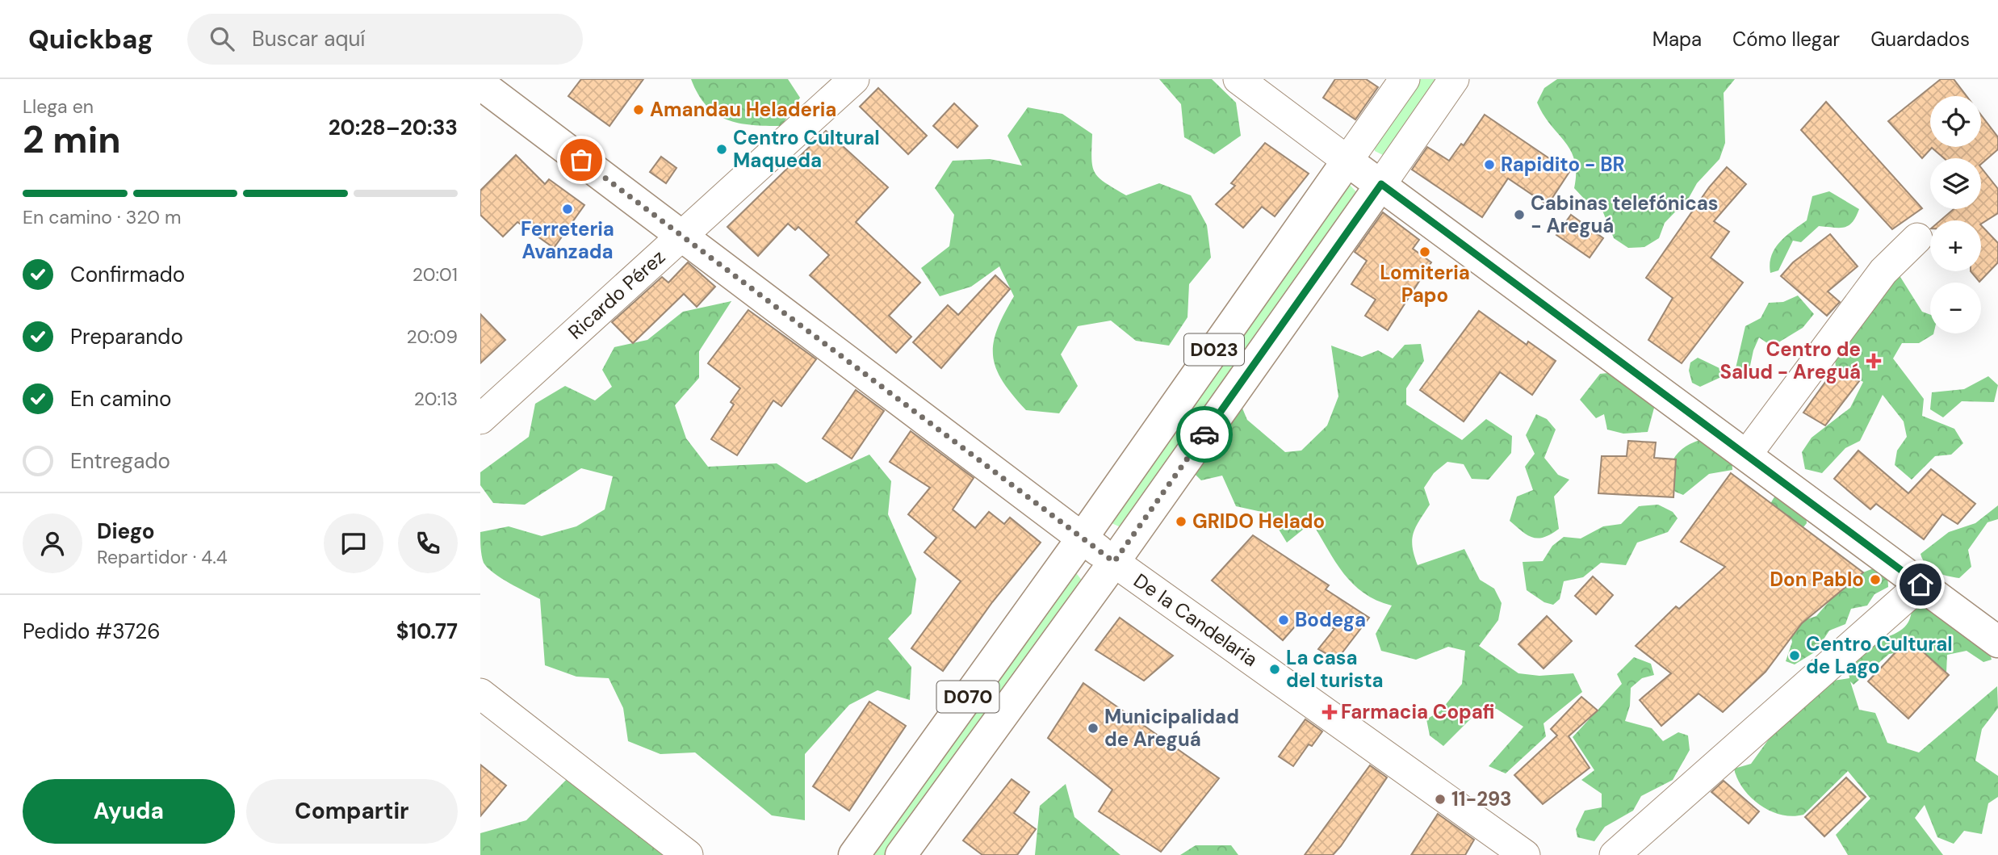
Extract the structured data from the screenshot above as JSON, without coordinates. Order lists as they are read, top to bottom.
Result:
{
  "streets": {
    "main road": ["D023", "D070"],
    "street": ["Ricardo Pérez", "De la Candelaria"]
  },
  "crossings": [
    ["D023", "De la Candelaria"],
    ["D023", "D070"],
    ["De la Candelaria", "D070"]
  ],
  "places": {
    "other": [
      "Amandau Heladeria",
      "Centro Cultural Maqueda",
      "Rapidito - BR",
      "Ferreteria Avanzada",
      "Cabinas telefónicas - Areguá",
      "Lomiteria Papo",
      "GRIDO Helado",
      "Don Pablo",
      "Bodega",
      "Centro Cultural de Lago",
      "La casa del turista",
      "Municipalidad de Areguá",
      "11-293"
    ],
    "health": ["Centro de Salud - Areguá", "Farmacia Copafi"]
  },
  "page": {
    "header": "Quickbag",
    "search": "Buscar aquí",
    "nav": ["Mapa", "Cómo llegar", "Guardados"],
    "heading": ["2 min", "Llega en", "20:28–20:33"],
    "panel": [
      "Diego",
      "Repartidor · 4.4",
      "Pedido #3726",
      "$10.77"
    ],
    "map_buttons": ["+", "−"],
    "bar": "En camino · 320 m",
    "list": [
      ["Confirmado", "20:01"],
      ["Preparando", "20:09"],
      ["En camino", "20:13"],
      "Entregado"
    ],
    "buttons": ["Ayuda", "Compartir"]
  }
}
